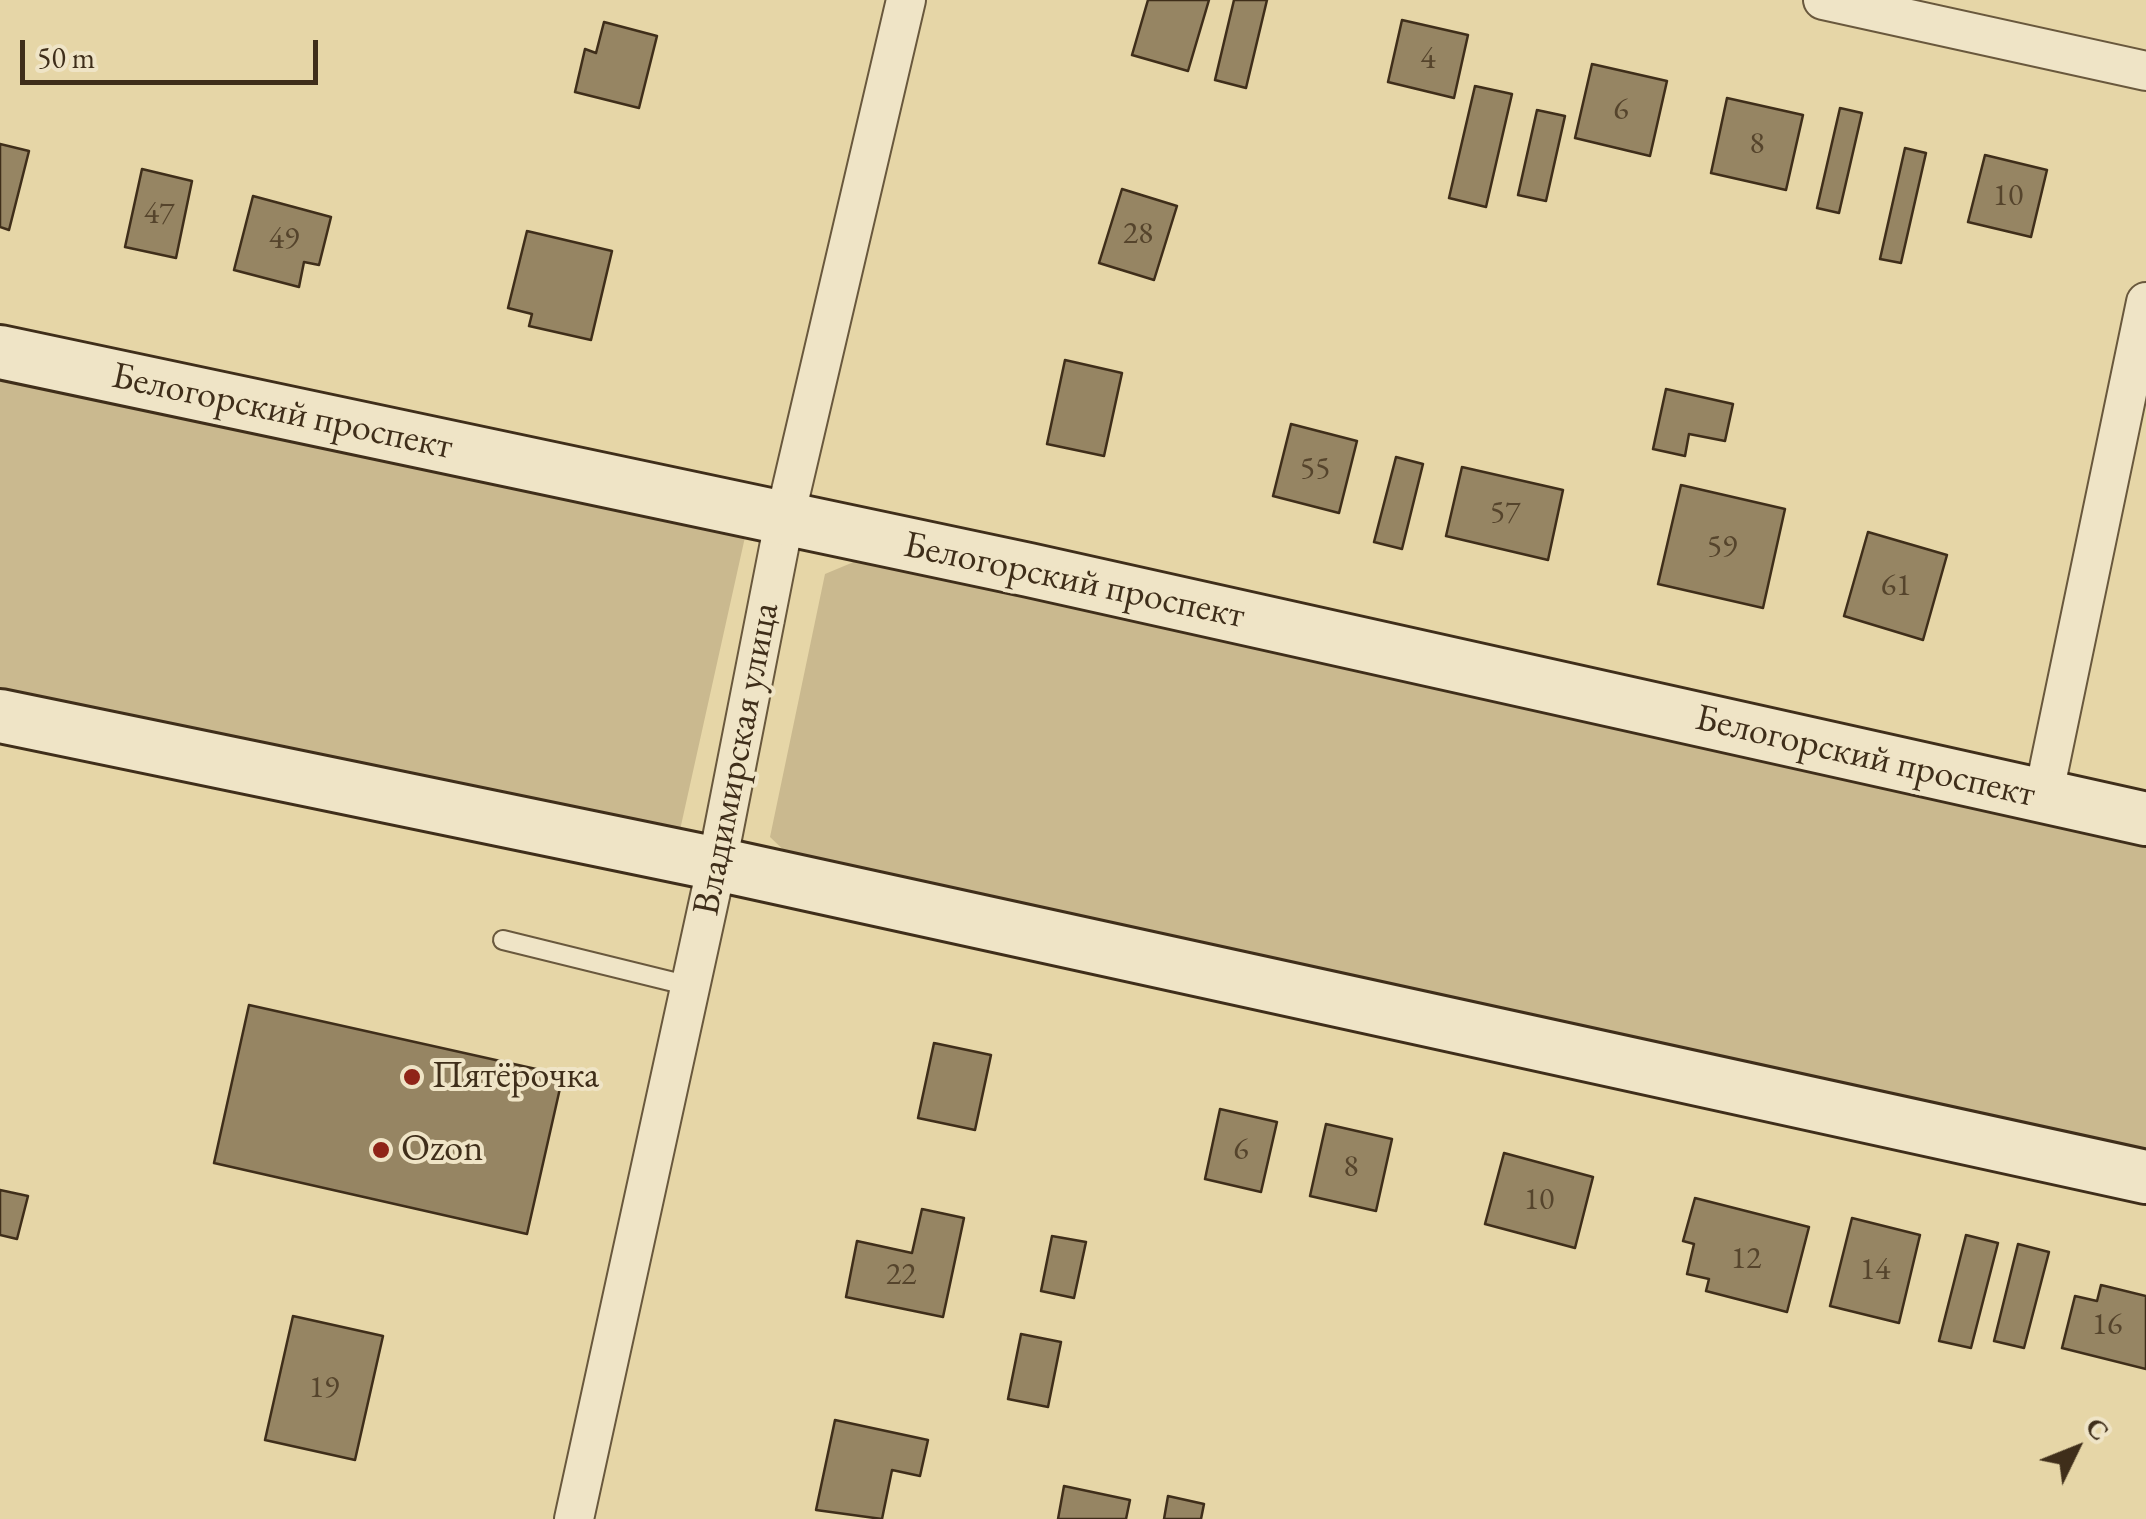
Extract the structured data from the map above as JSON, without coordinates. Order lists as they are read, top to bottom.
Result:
{
  "streets": {
    "street": ["Белогорский проспект", "Владимирская улица"]
  },
  "crossings": [
    ["Белогорский проспект", "Владимирская улица"]
  ],
  "places": ["Пятёрочка", "Ozon"],
  "house_numbers": [
    "4",
    "6",
    "8",
    "10",
    "47",
    "28",
    "49",
    "55",
    "57",
    "59",
    "61",
    "6",
    "8",
    "10",
    "12",
    "14",
    "22",
    "16",
    "19"
  ],
  "scale_bar": "50 m",
  "north": "top right"
}
